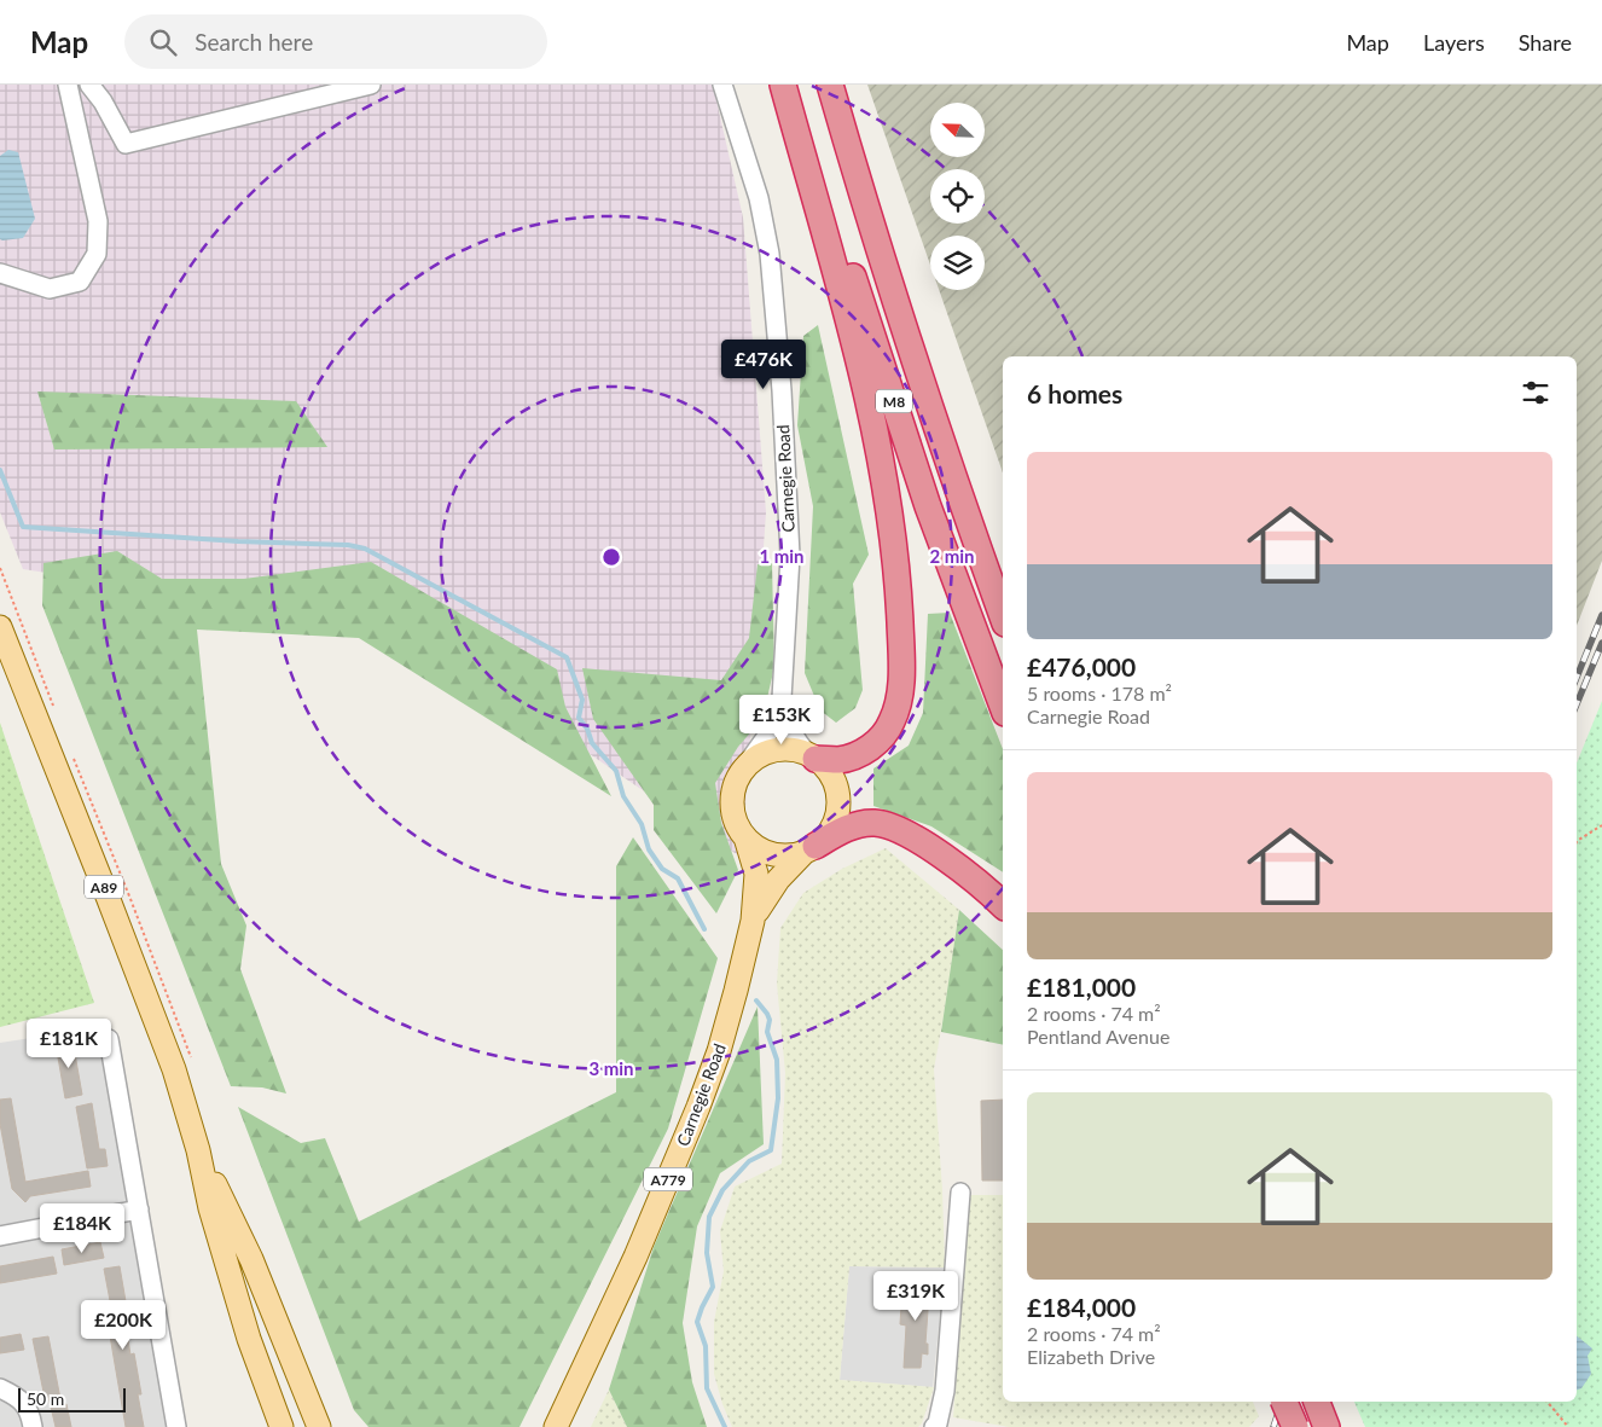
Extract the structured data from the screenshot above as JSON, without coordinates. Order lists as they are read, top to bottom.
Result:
{
  "streets": {
    "highway": ["M8"],
    "main road": ["Carnegie Road", "A89", "A779"]
  },
  "crossings": [
    ["M8", "Carnegie Road"],
    ["M8", "A779"],
    ["Carnegie Road", "A779"]
  ],
  "scale_bar": "50 m",
  "north": "top left",
  "page": {
    "header": "Map",
    "search": "Search here",
    "nav": ["Map", "Layers", "Share"],
    "price": [
      "£476K",
      "£153K",
      "£181K",
      "£184K",
      "£319K",
      "£200K"
    ],
    "heading": "6 homes",
    "list": [
      {
        "name": "£476,000",
        "note": "5 rooms · 178 m² · Carnegie Road"
      },
      {
        "name": "£181,000",
        "note": "2 rooms · 74 m² · Pentland Avenue"
      },
      {
        "name": "£184,000",
        "note": "2 rooms · 74 m² · Elizabeth Drive"
      }
    ],
    "scale": "50 m"
  },
  "rings": ["1 min", "2 min", "3 min"]
}
